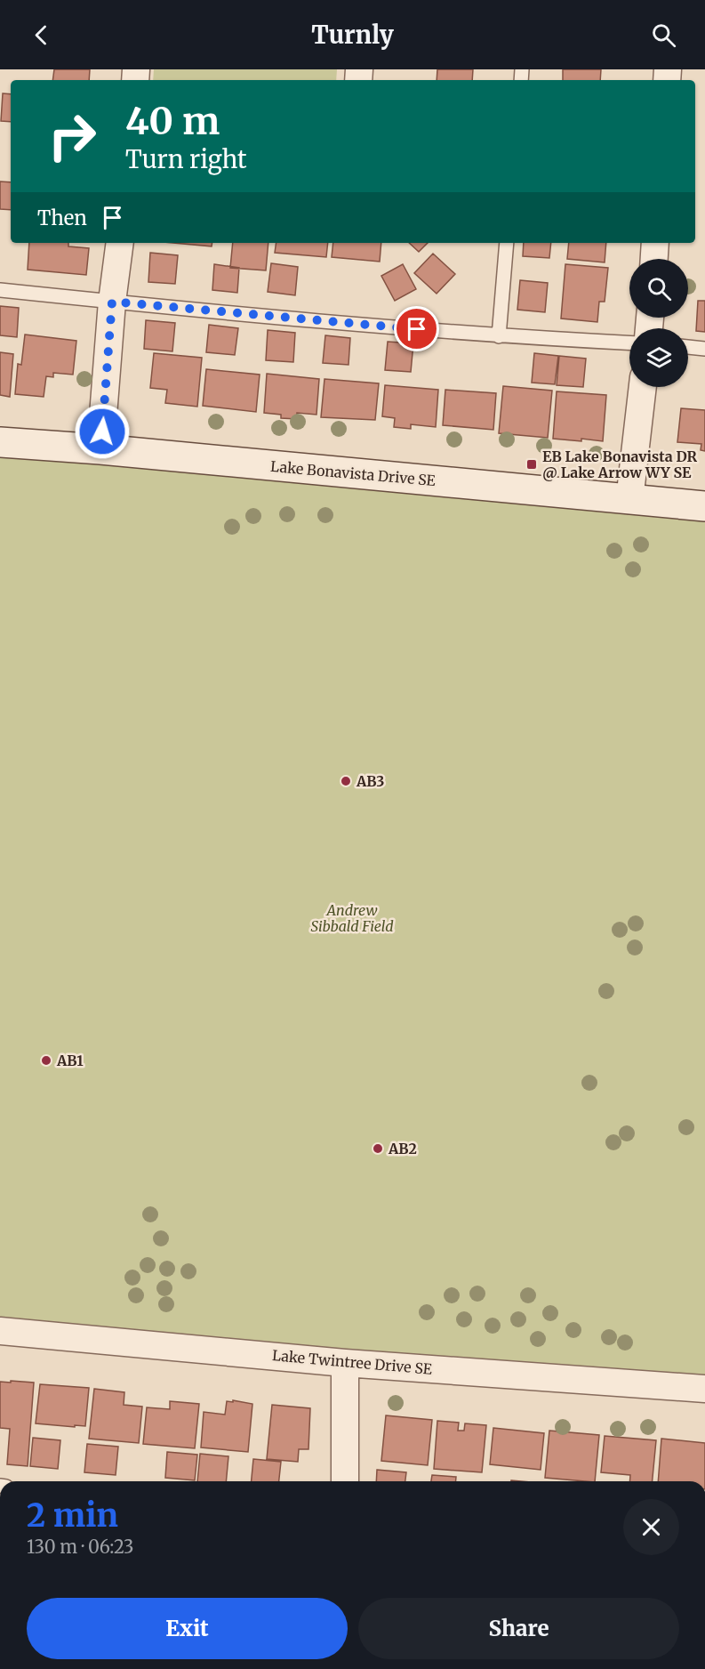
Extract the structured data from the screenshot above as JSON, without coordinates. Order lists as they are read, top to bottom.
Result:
{
  "streets": {
    "street": ["Lake Bonavista Drive SE", "Lake Twintree Drive SE"]
  },
  "parks": ["Andrew Sibbald Field"],
  "places": {
    "transit": ["EB Lake Bonavista DR @ Lake Arrow WY SE"],
    "other": ["AB3", "AB1", "AB2"]
  },
  "page": {
    "header": "Turnly",
    "turn": ["40 m", "Turn right"],
    "then": "Then",
    "heading": ["2 min", "130 m · 06:23"],
    "buttons": ["Exit", "Share"]
  }
}
